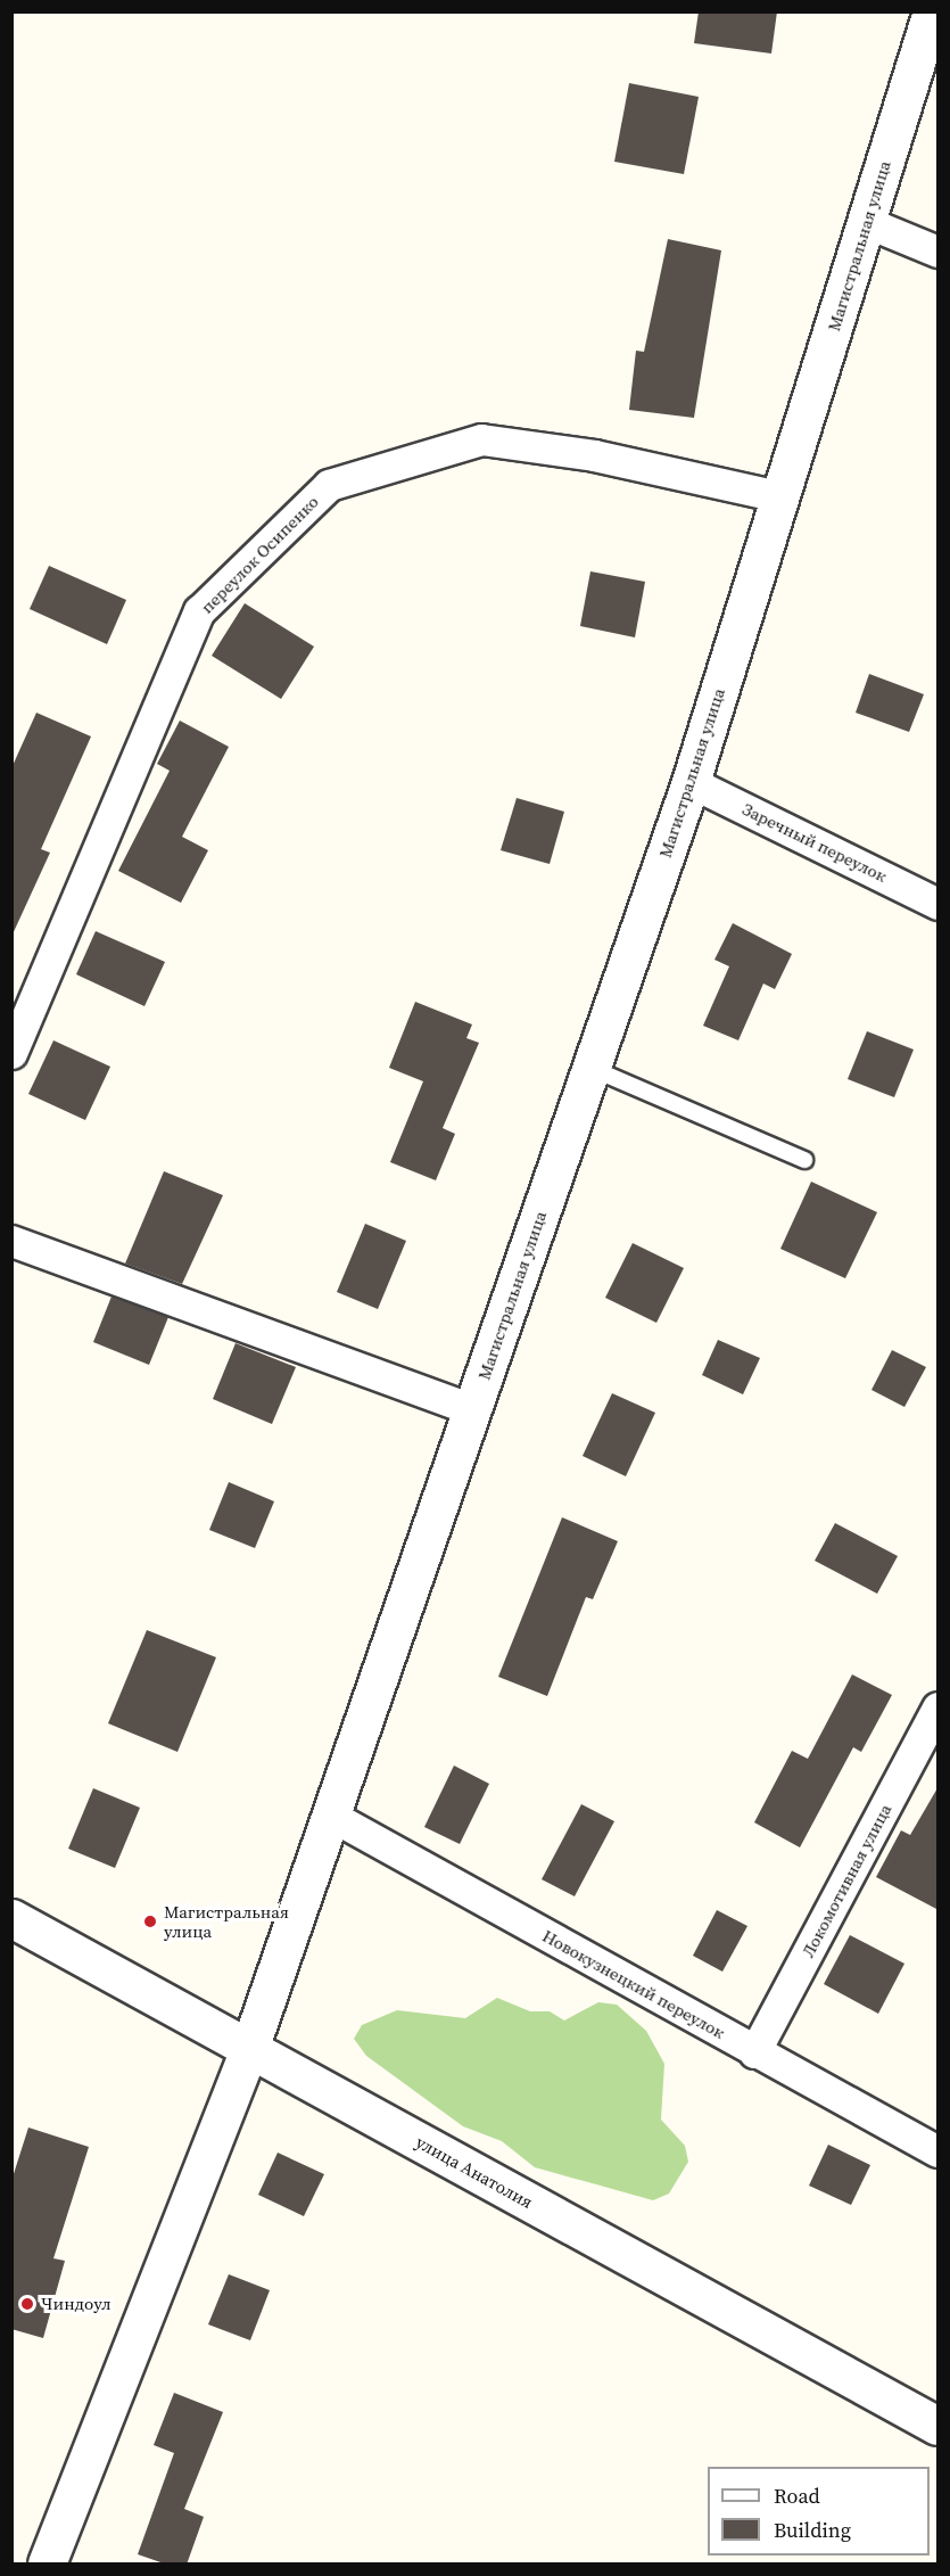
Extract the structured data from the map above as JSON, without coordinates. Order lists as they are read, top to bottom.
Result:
{
  "streets": {
    "street": [
      "Магистральная улица",
      "переулок Осипенко",
      "Заречный переулок",
      "Локомотивная улица",
      "Новокузнецкий переулок",
      "улица Анатолия"
    ]
  },
  "crossings": [
    ["Магистральная улица", "переулок Осипенко"],
    ["Магистральная улица", "Заречный переулок"],
    ["Магистральная улица", "Новокузнецкий переулок"],
    ["Магистральная улица", "улица Анатолия"],
    ["Локомотивная улица", "Новокузнецкий переулок"]
  ],
  "places": ["Магистральная улица", "Чиндоул"],
  "legend": ["Road", "Building"]
}
